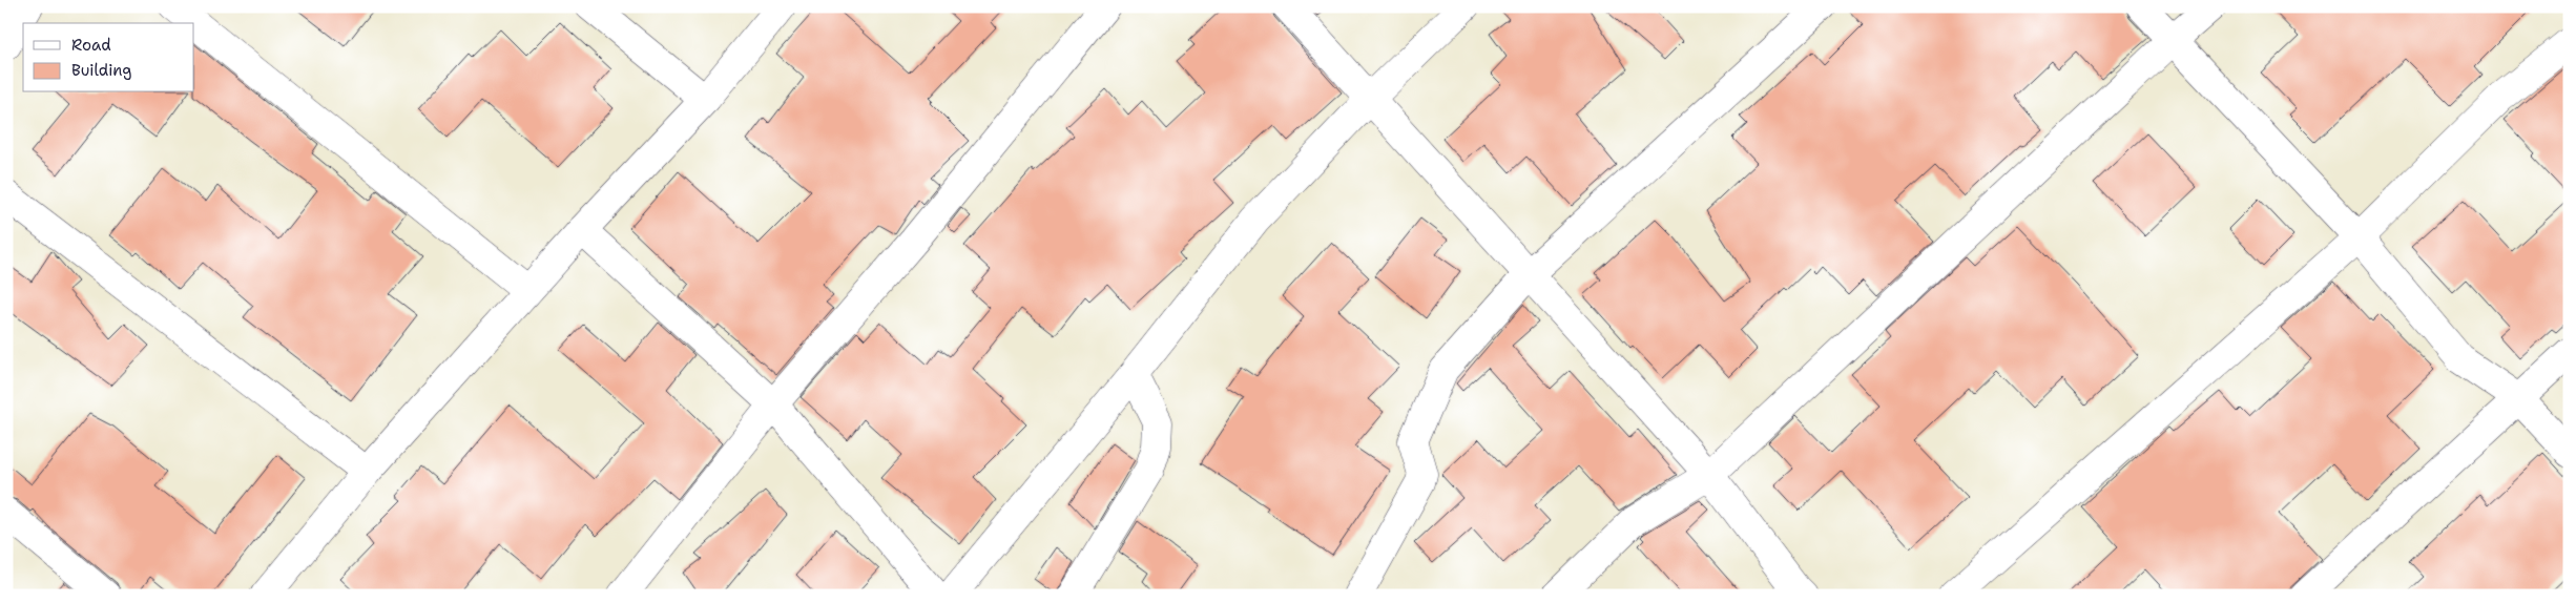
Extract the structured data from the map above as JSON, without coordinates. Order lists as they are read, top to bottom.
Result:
{
  "legend": ["Road", "Building"]
}
